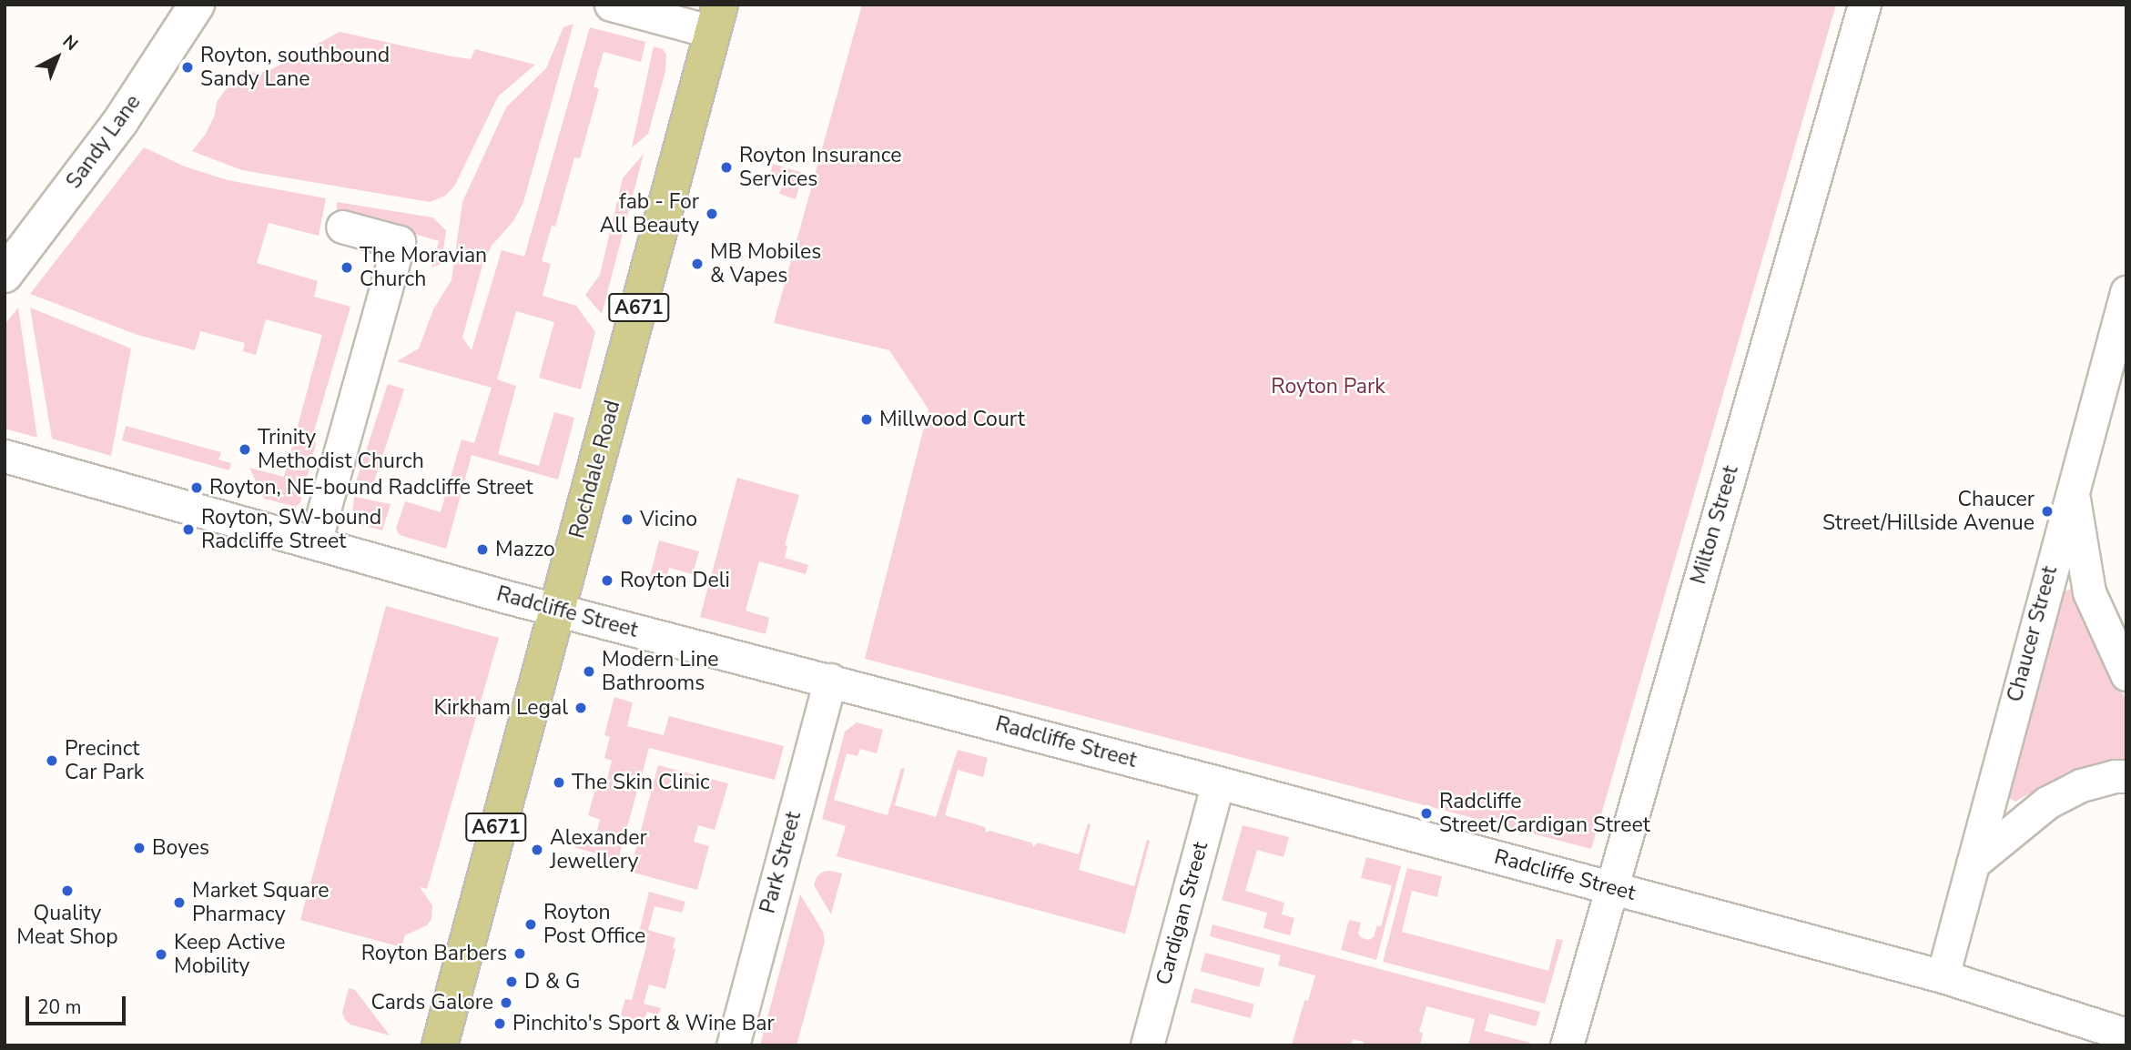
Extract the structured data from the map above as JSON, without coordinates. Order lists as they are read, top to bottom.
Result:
{
  "streets": {
    "main road": ["A671", "Rochdale Road"],
    "street": [
      "Sandy Lane",
      "Milton Street",
      "Radcliffe Street",
      "Chaucer Street",
      "Park Street",
      "Cardigan Street"
    ]
  },
  "crossings": [
    ["Rochdale Road", "Radcliffe Street"],
    ["Milton Street", "Radcliffe Street"],
    ["Radcliffe Street", "Chaucer Street"],
    ["Radcliffe Street", "Park Street"],
    ["Radcliffe Street", "Cardigan Street"]
  ],
  "parks": ["Royton Park"],
  "places": [
    "Royton, southbound Sandy Lane",
    "Royton Insurance Services",
    "fab - For All Beauty",
    "MB Mobiles & Vapes",
    "The Moravian Church",
    "Millwood Court",
    "Trinity Methodist Church",
    "Royton, NE-bound Radcliffe Street",
    "Chaucer Street/Hillside Avenue",
    "Vicino",
    "Royton, SW-bound Radcliffe Street",
    "Mazzo",
    "Royton Deli",
    "Modern Line Bathrooms",
    "Kirkham Legal",
    "Precinct Car Park",
    "The Skin Clinic",
    "Radcliffe Street/Cardigan Street",
    "Boyes",
    "Alexander Jewellery",
    "Quality Meat Shop",
    "Market Square Pharmacy",
    "Royton Post Office",
    "Royton Barbers",
    "Keep Active Mobility",
    "D & G",
    "Cards Galore",
    "Pinchito's Sport & Wine Bar"
  ],
  "scale_bar": "20 m",
  "north": "top right"
}
